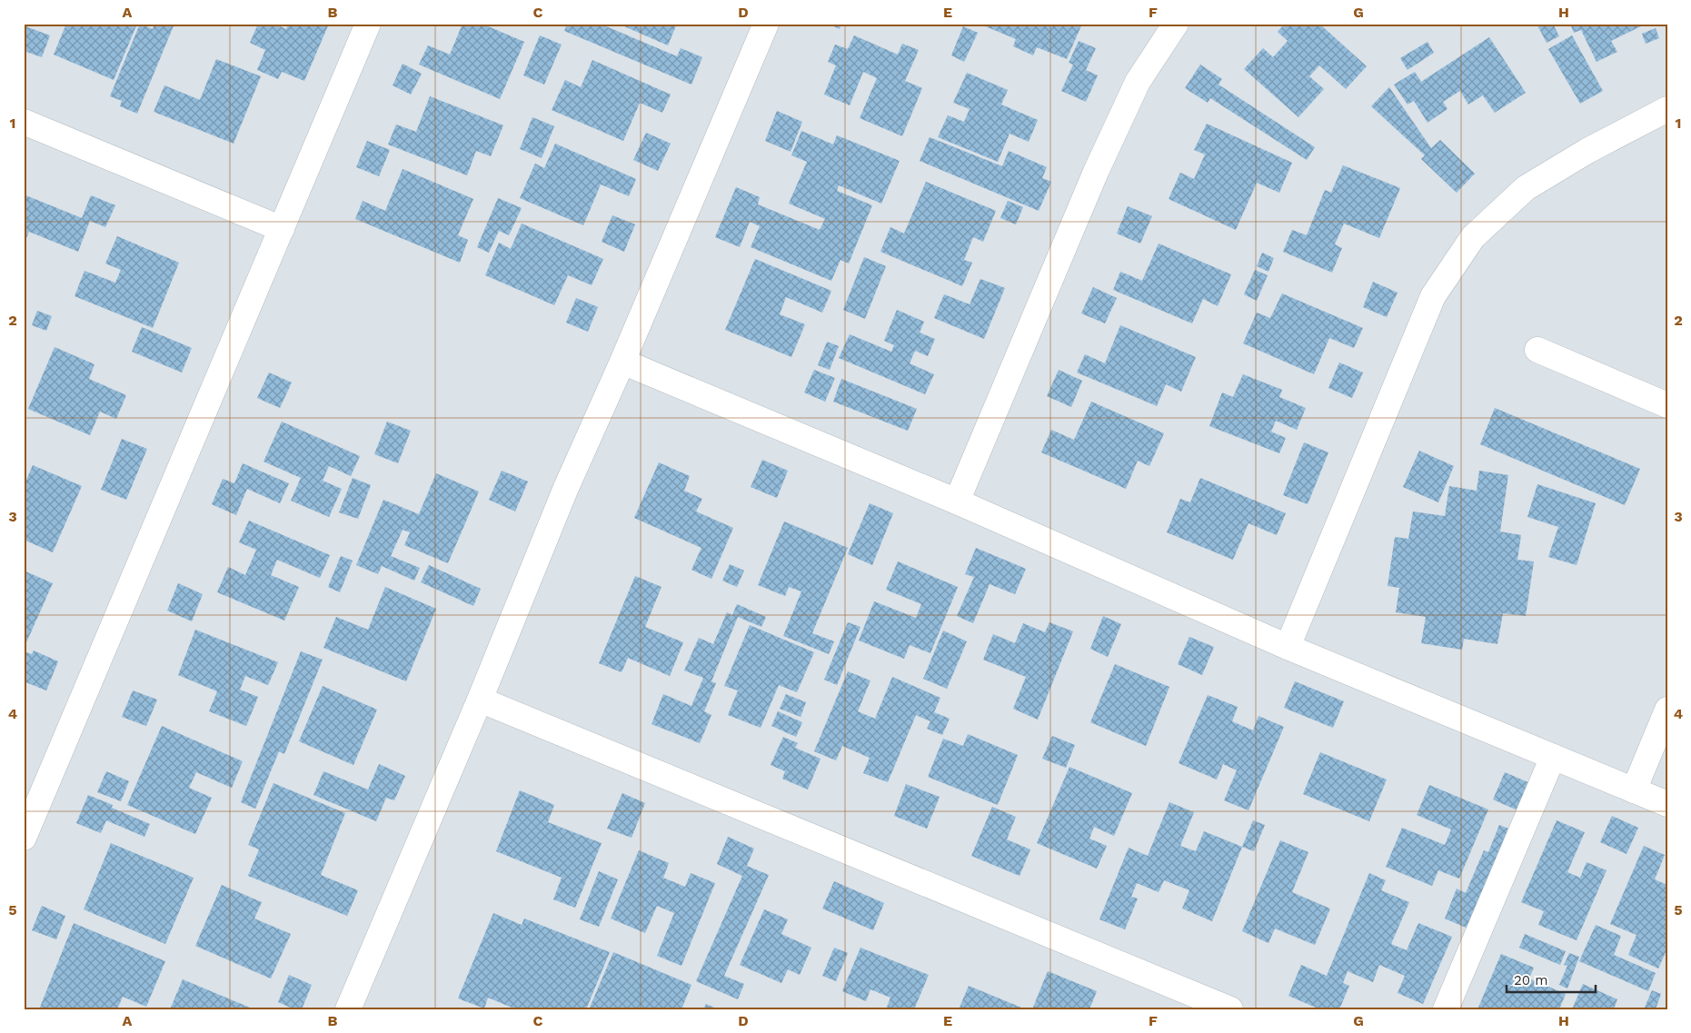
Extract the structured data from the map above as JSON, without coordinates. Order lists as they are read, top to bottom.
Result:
{
  "scale_bar": "20 m",
  "grid": {
    "columns": [
      "A",
      "B",
      "C",
      "D",
      "E",
      "F",
      "G",
      "H"
    ],
    "rows": [
      "1",
      "2",
      "3",
      "4",
      "5"
    ]
  }
}
